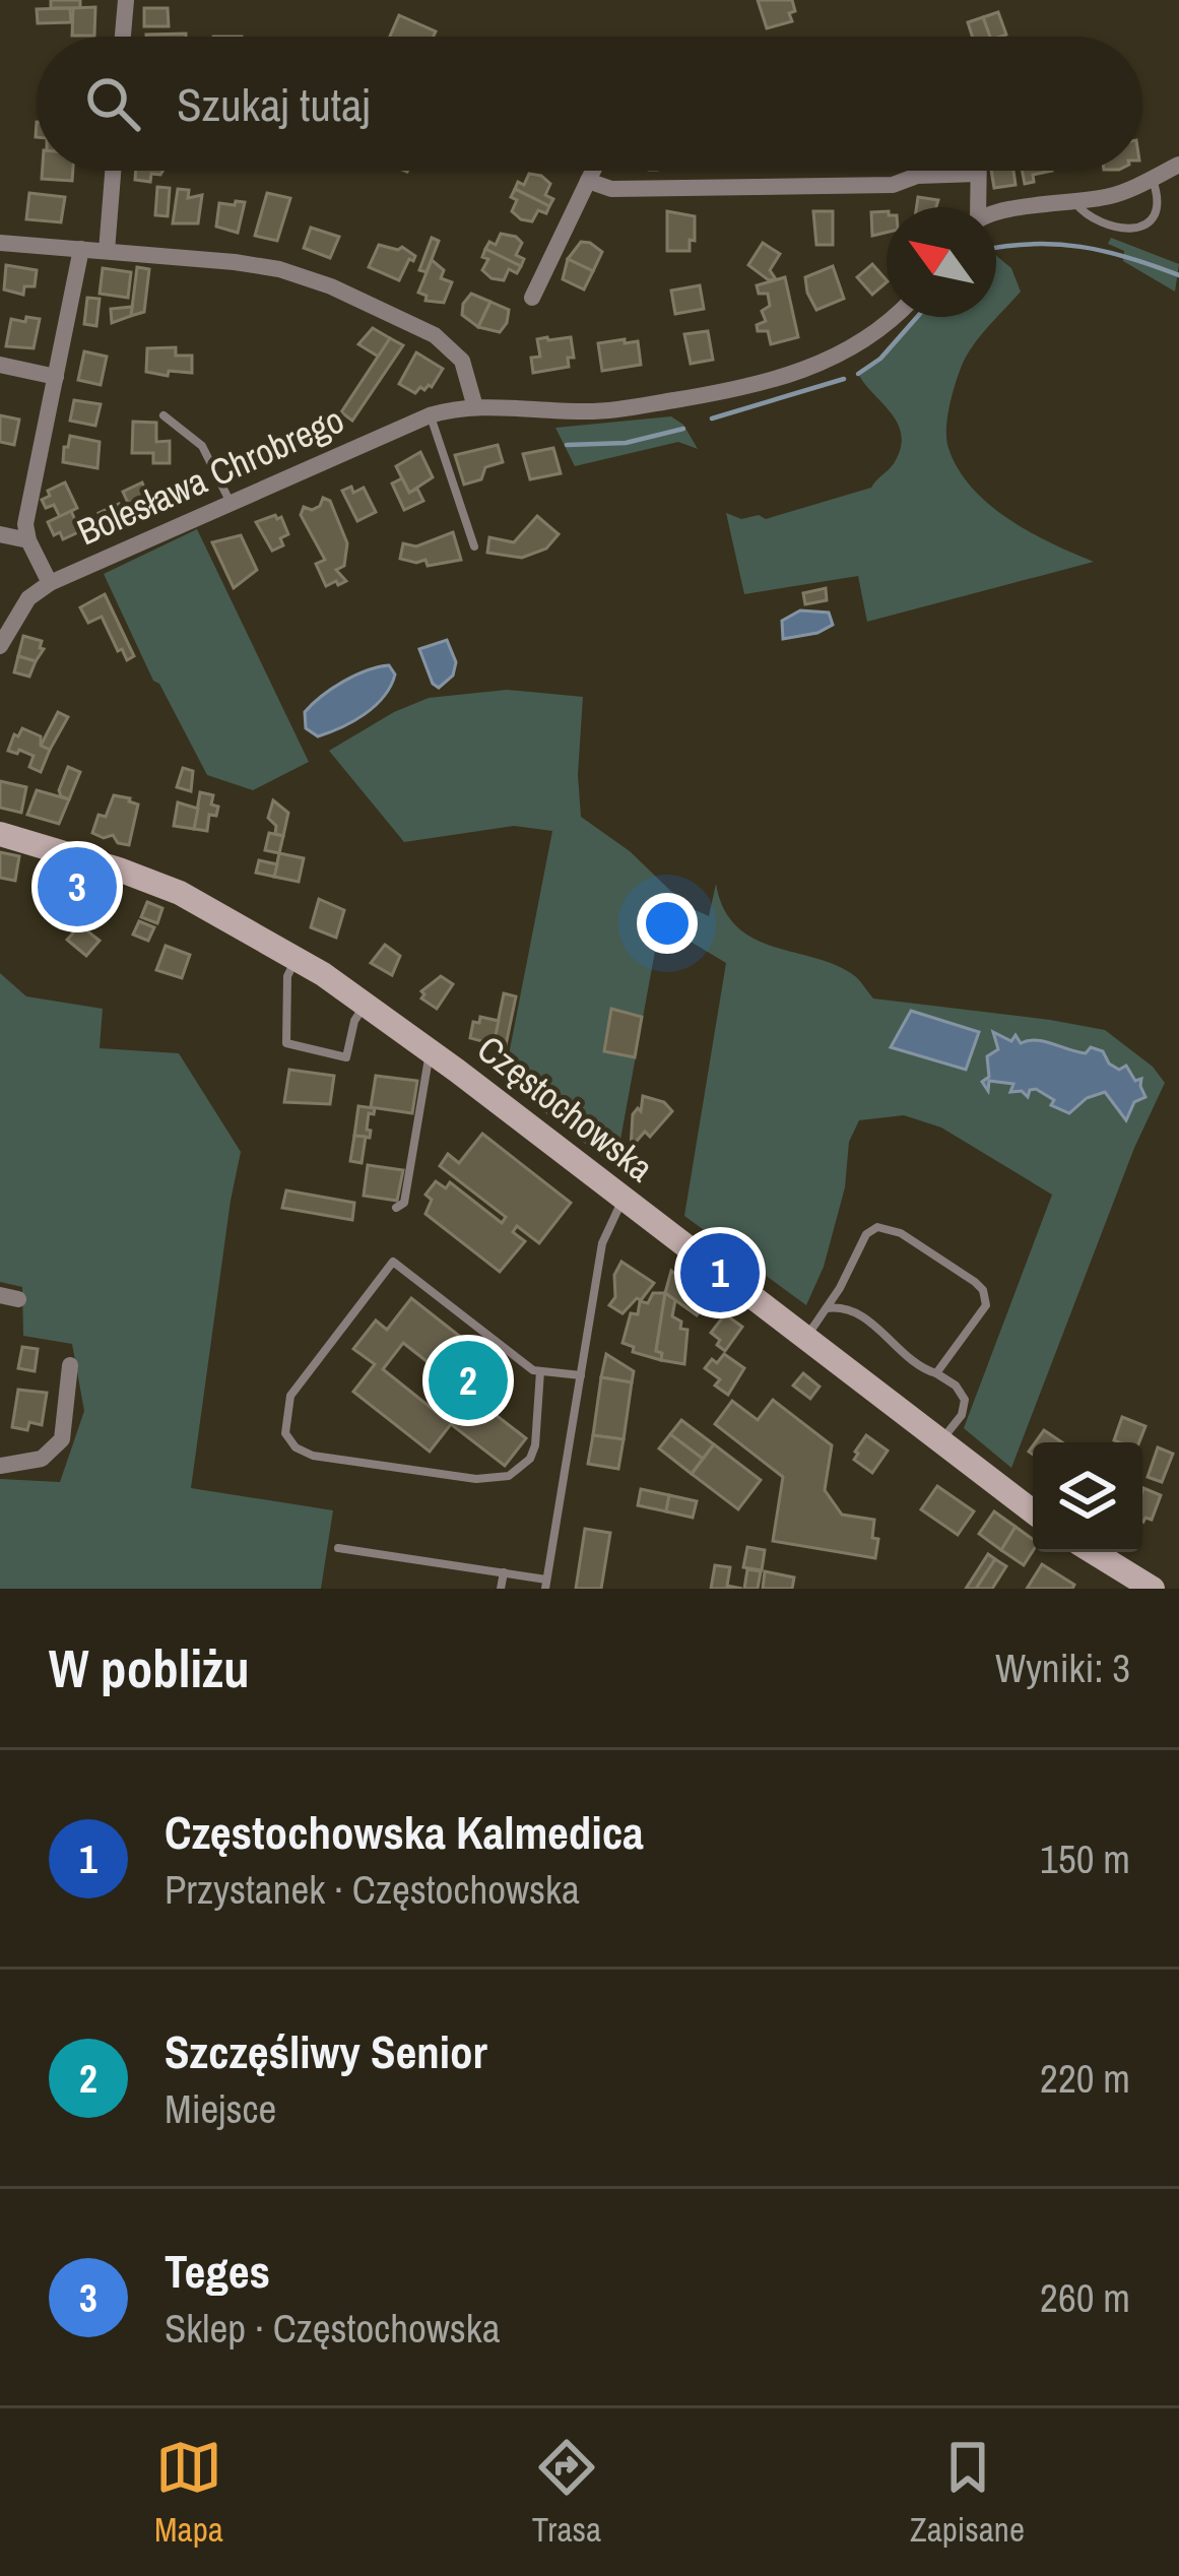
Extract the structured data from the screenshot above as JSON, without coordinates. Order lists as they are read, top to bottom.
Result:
{
  "streets": {
    "main road": ["Częstochowska"],
    "street": ["Bolesława Chrobrego"]
  },
  "north": "top left",
  "page": {
    "search": "Szukaj tutaj",
    "pins": ["3", "1", "2"],
    "heading": ["W pobliżu", "Wyniki: 3"],
    "list": [
      {
        "mark": "1",
        "name": "Częstochowska Kalmedica",
        "note": "Przystanek · Częstochowska",
        "value": "150 m"
      },
      {
        "mark": "2",
        "name": "Szczęśliwy Senior",
        "note": "Miejsce",
        "value": "220 m"
      },
      {
        "mark": "3",
        "name": "Teges",
        "note": "Sklep · Częstochowska",
        "value": "260 m"
      }
    ],
    "nav": ["Mapa", "Trasa", "Zapisane"]
  }
}
